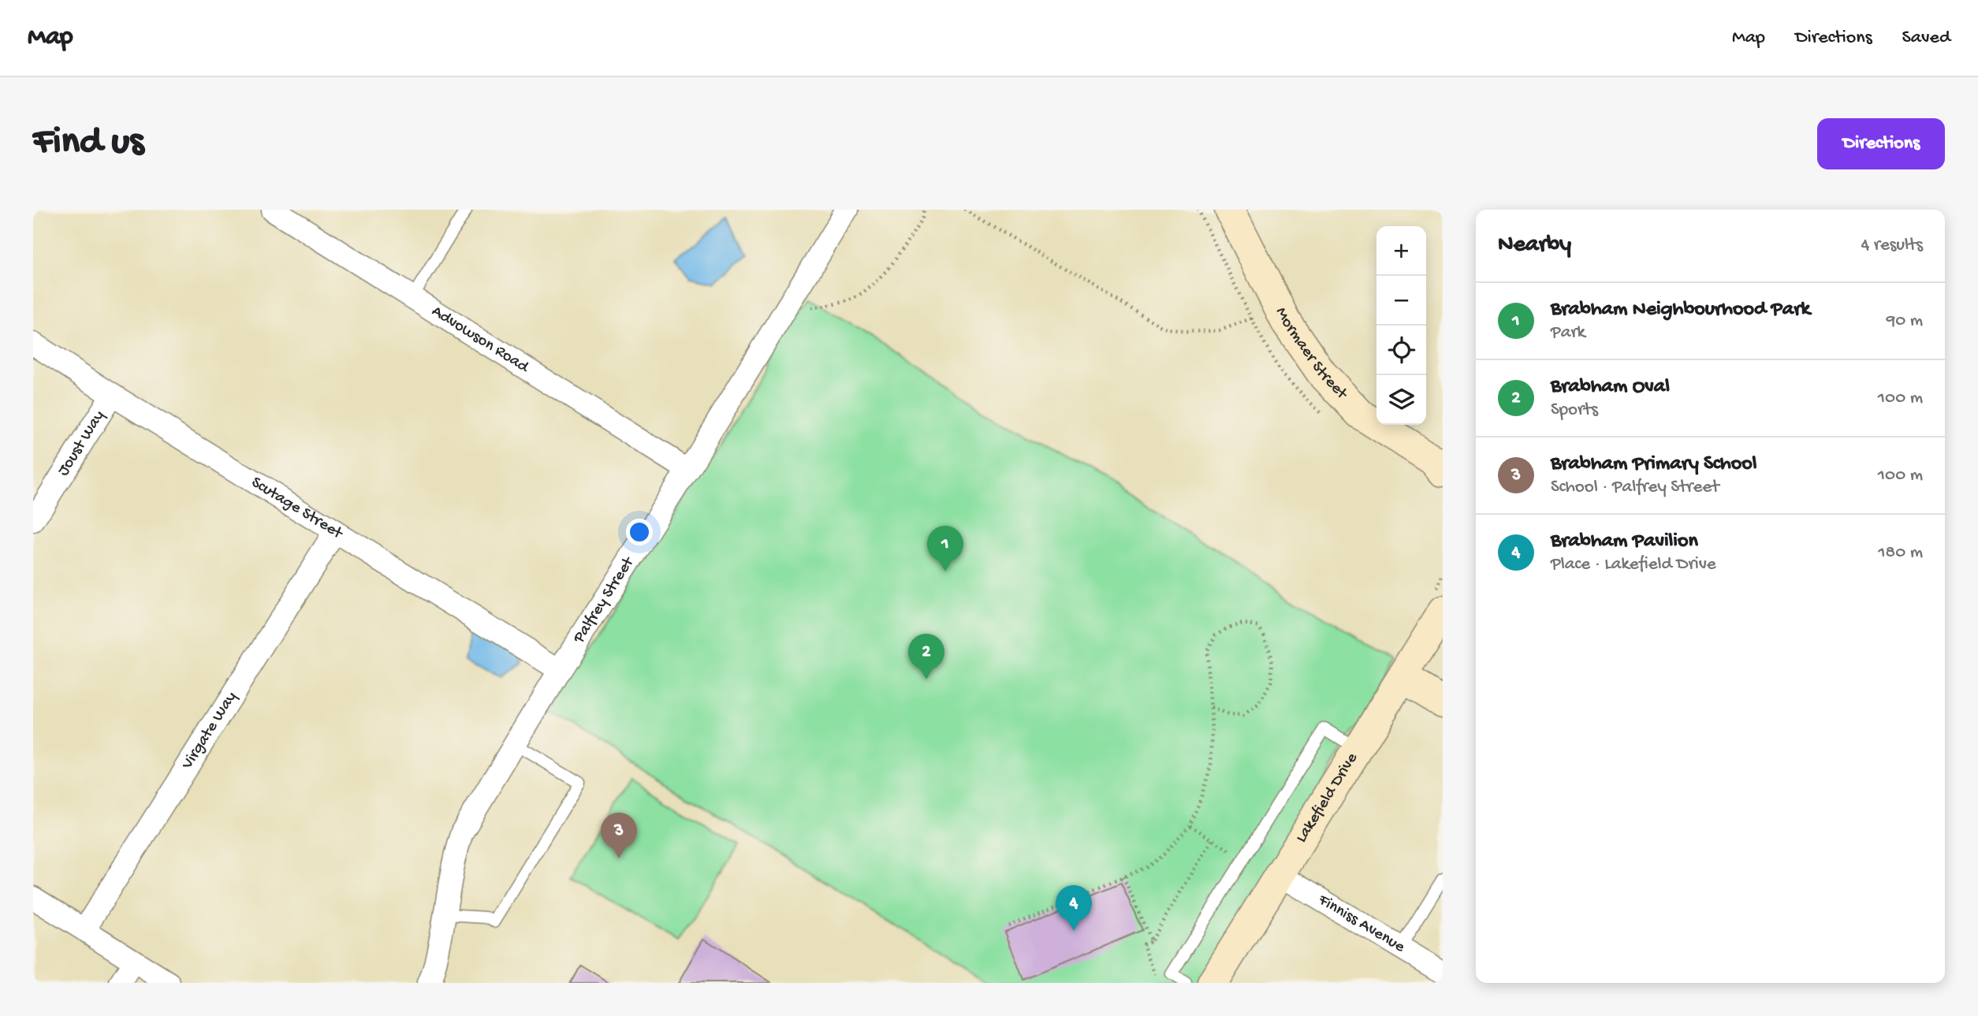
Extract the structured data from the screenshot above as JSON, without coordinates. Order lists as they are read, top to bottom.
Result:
{
  "streets": {
    "street": [
      "Advowson Road",
      "Mormaer Street",
      "Joust Way",
      "Scutage Street",
      "Palfrey Street",
      "Virgate Way",
      "Lakefield Drive",
      "Finniss Avenue"
    ]
  },
  "crossings": [
    ["Advowson Road", "Palfrey Street"],
    ["Joust Way", "Scutage Street"],
    ["Scutage Street", "Palfrey Street"],
    ["Scutage Street", "Virgate Way"],
    ["Lakefield Drive", "Finniss Avenue"]
  ],
  "page": {
    "header": "Map",
    "nav": ["Map", "Directions", "Saved"],
    "buttons": "Directions",
    "title": "Find us",
    "heading": ["Nearby", "4 results"],
    "map_buttons": ["+", "−"],
    "list": [
      {
        "mark": "1",
        "name": "Brabham Neighbourhood Park",
        "note": "Park",
        "value": "90 m"
      },
      {
        "mark": "2",
        "name": "Brabham Oval",
        "note": "Sports",
        "value": "100 m"
      },
      {
        "mark": "3",
        "name": "Brabham Primary School",
        "note": "School · Palfrey Street",
        "value": "100 m"
      },
      {
        "mark": "4",
        "name": "Brabham Pavilion",
        "note": "Place · Lakefield Drive",
        "value": "180 m"
      }
    ],
    "pins": [
      "1",
      "2",
      "3",
      "4"
    ]
  }
}
